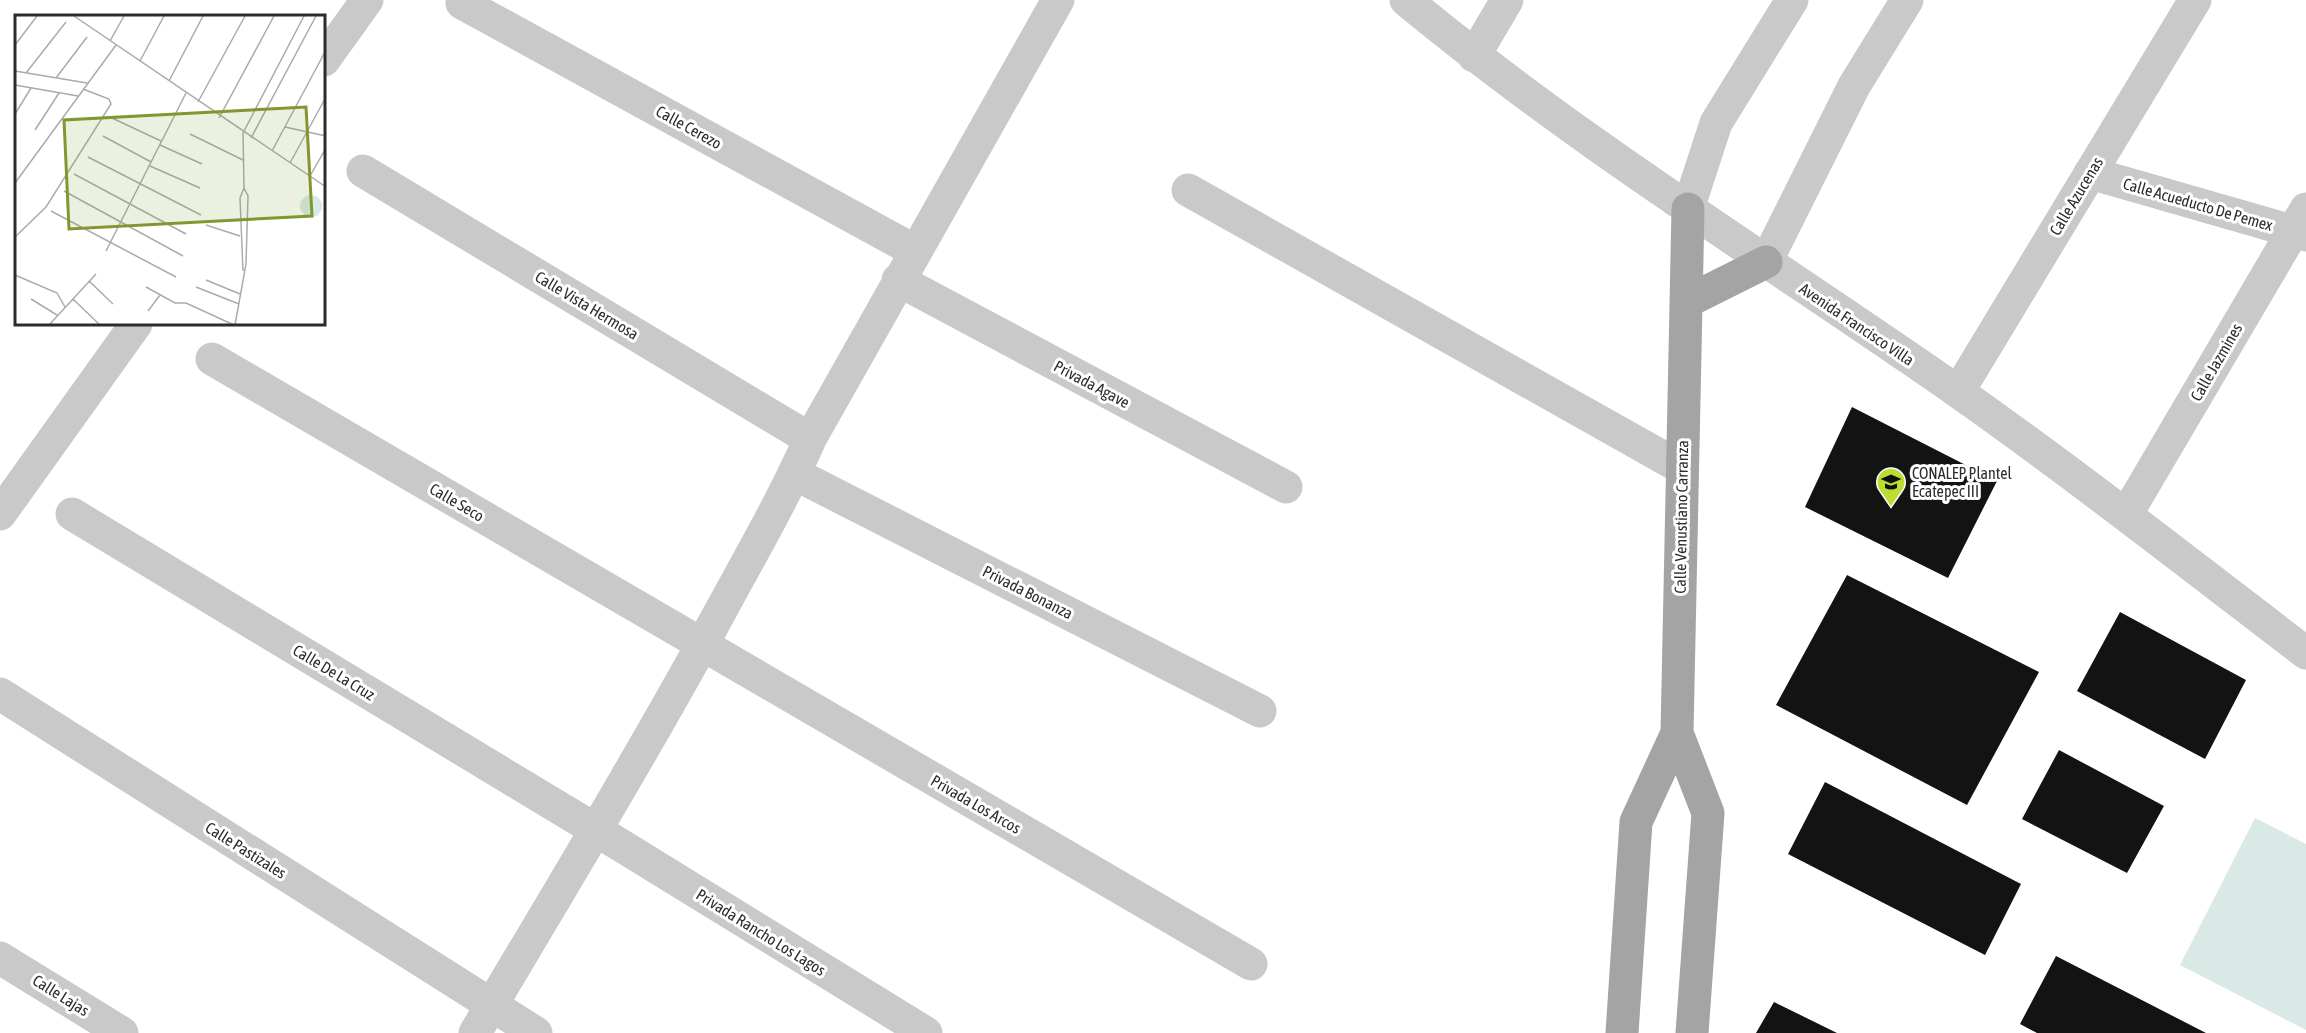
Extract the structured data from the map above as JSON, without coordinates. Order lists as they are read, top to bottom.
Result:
{
  "streets": {
    "main road": ["Calle Venustiano Carranza"],
    "street": [
      "Calle Cerezo",
      "Calle Azucenas",
      "Calle Acueducto De Pemex",
      "Calle Vista Hermosa",
      "Avenida Francisco Villa",
      "Calle Jazmines",
      "Privada Agave",
      "Calle Seco",
      "Privada Bonanza",
      "Calle De La Cruz",
      "Privada Los Arcos",
      "Calle Pastizales",
      "Privada Rancho Los Lagos",
      "Calle Lajas"
    ]
  },
  "crossings": [
    ["Calle Azucenas", "Calle Acueducto De Pemex"],
    ["Calle Azucenas", "Avenida Francisco Villa"],
    ["Calle Acueducto De Pemex", "Calle Jazmines"],
    ["Avenida Francisco Villa", "Calle Jazmines"],
    ["Avenida Francisco Villa", "Calle Venustiano Carranza"],
    ["Calle Seco", "Privada Los Arcos"],
    ["Calle De La Cruz", "Privada Rancho Los Lagos"]
  ],
  "places": {
    "school or university": ["CONALEP Plantel Ecatepec III"]
  }
}
